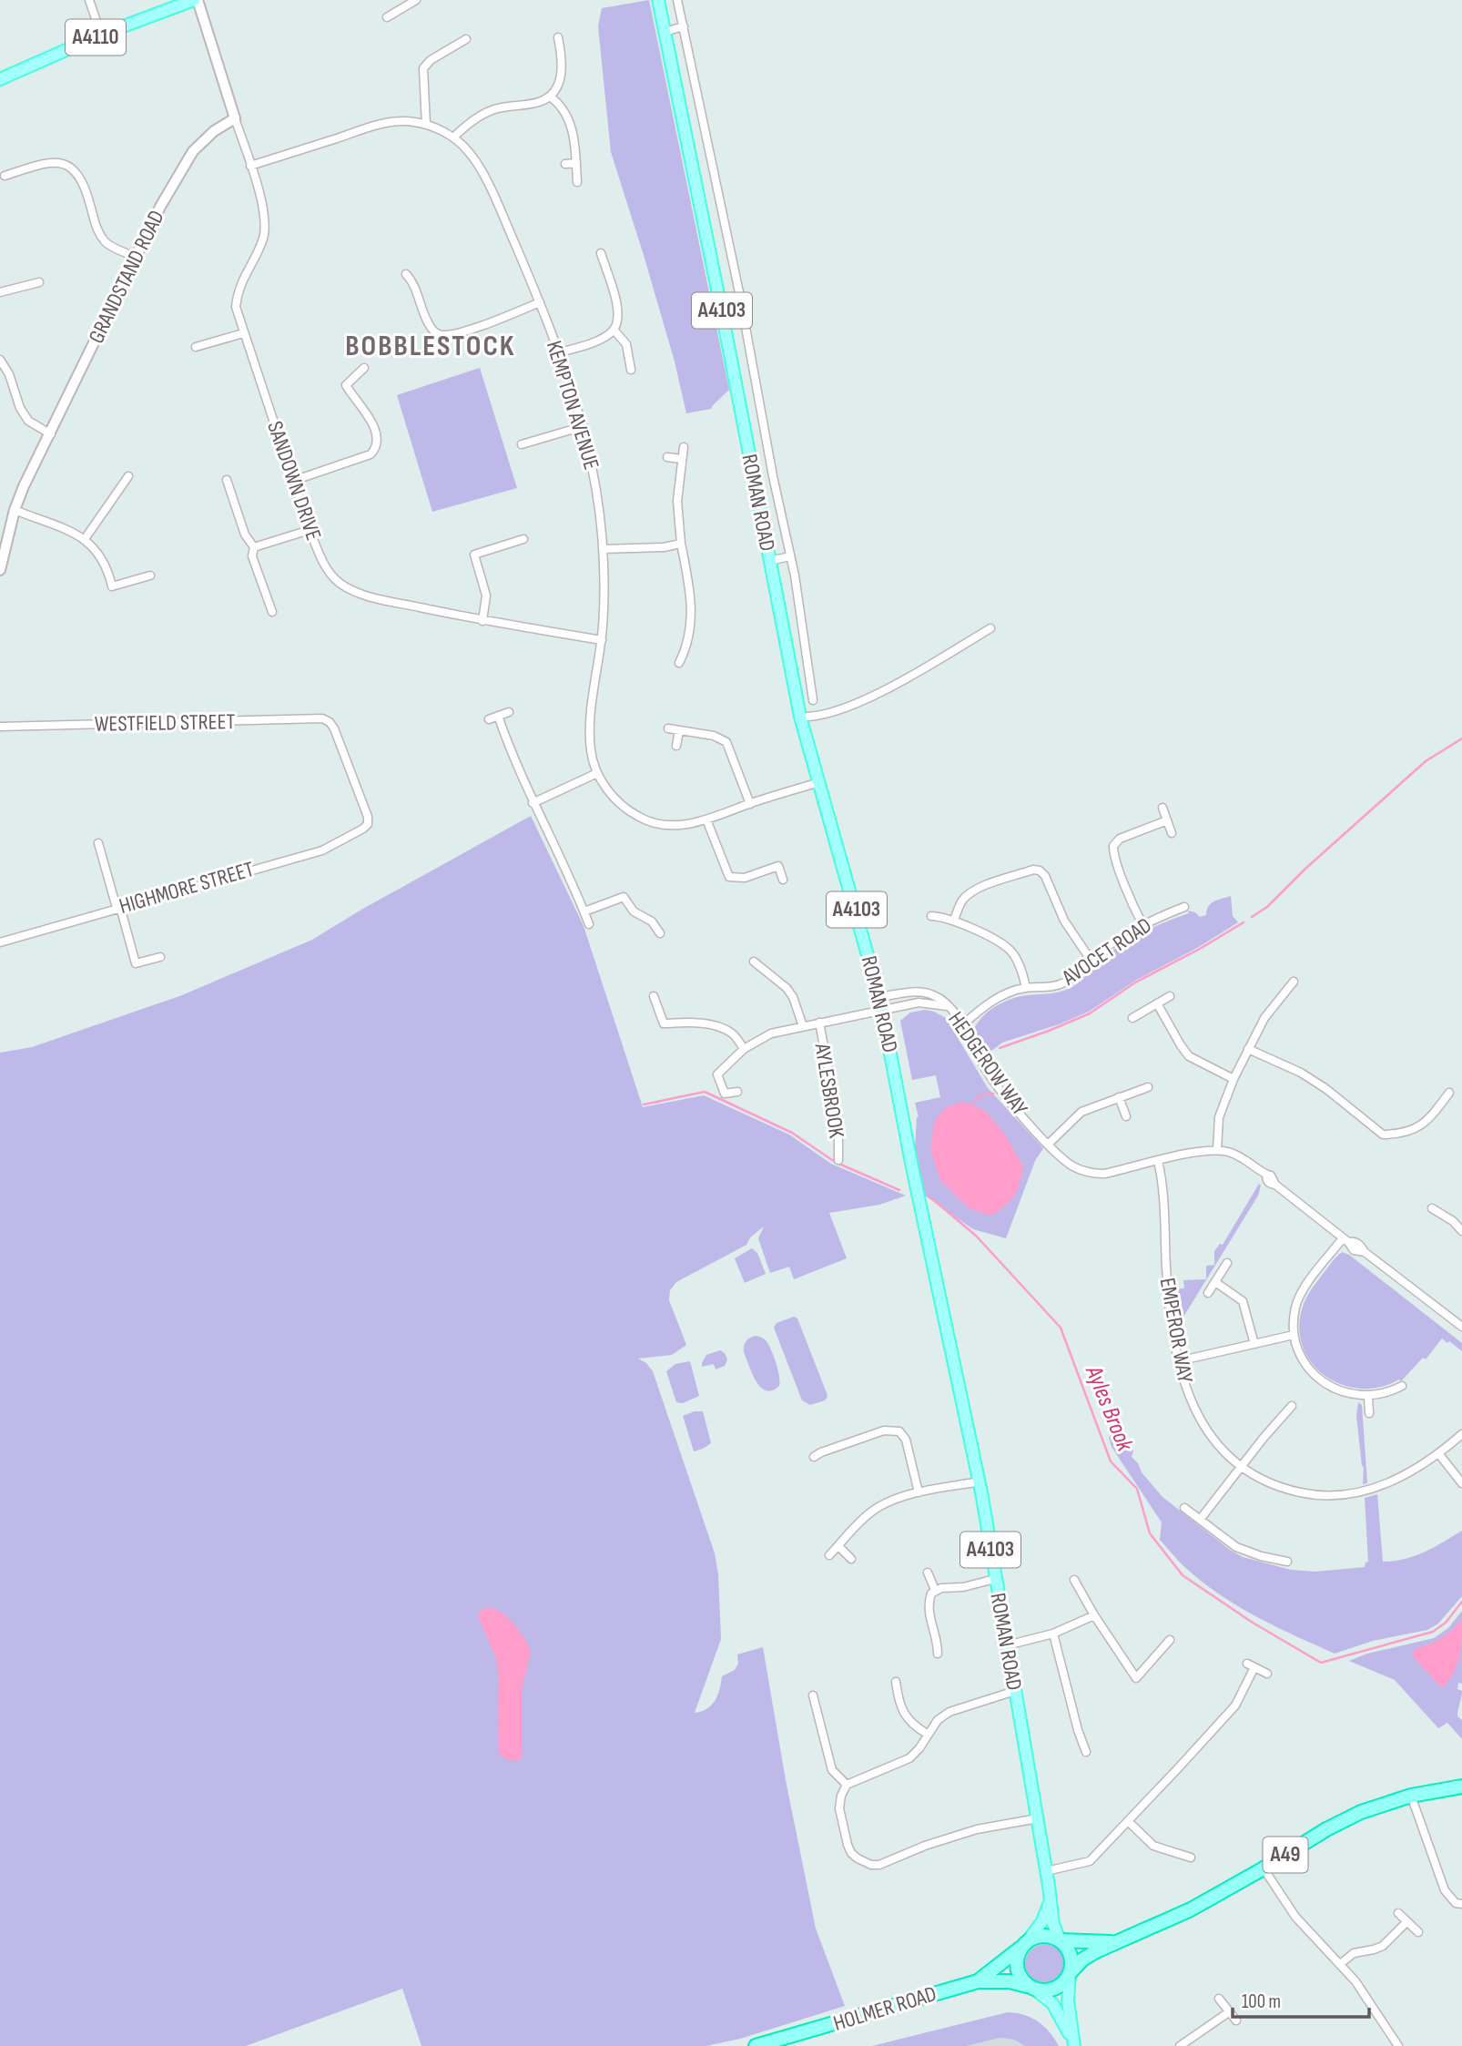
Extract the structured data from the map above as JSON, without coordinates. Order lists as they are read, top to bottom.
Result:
{
  "streets": {
    "highway": ["A49", "HOLMER ROAD"],
    "main road": ["A4110", "A4103", "ROMAN ROAD"],
    "street": [
      "GRANDSTAND ROAD",
      "KEMPTON AVENUE",
      "SANDOWN DRIVE",
      "WESTFIELD STREET",
      "HIGHMORE STREET",
      "AVOCET ROAD",
      "HEDGEROW WAY",
      "AYLESBROOK",
      "EMPEROR WAY"
    ]
  },
  "crossings": [
    ["GRANDSTAND ROAD", "SANDOWN DRIVE"],
    ["KEMPTON AVENUE", "SANDOWN DRIVE"],
    ["KEMPTON AVENUE", "ROMAN ROAD"],
    ["ROMAN ROAD", "HEDGEROW WAY"],
    ["ROMAN ROAD", "AYLESBROOK"],
    ["ROMAN ROAD", "A49"],
    ["ROMAN ROAD", "HOLMER ROAD"],
    ["WESTFIELD STREET", "HIGHMORE STREET"],
    ["AVOCET ROAD", "HEDGEROW WAY"],
    ["HEDGEROW WAY", "AYLESBROOK"],
    ["HEDGEROW WAY", "EMPEROR WAY"],
    ["A49", "HOLMER ROAD"]
  ],
  "districts": ["BOBBLESTOCK"],
  "water": ["Ayles Brook"],
  "scale_bar": "100 m"
}
